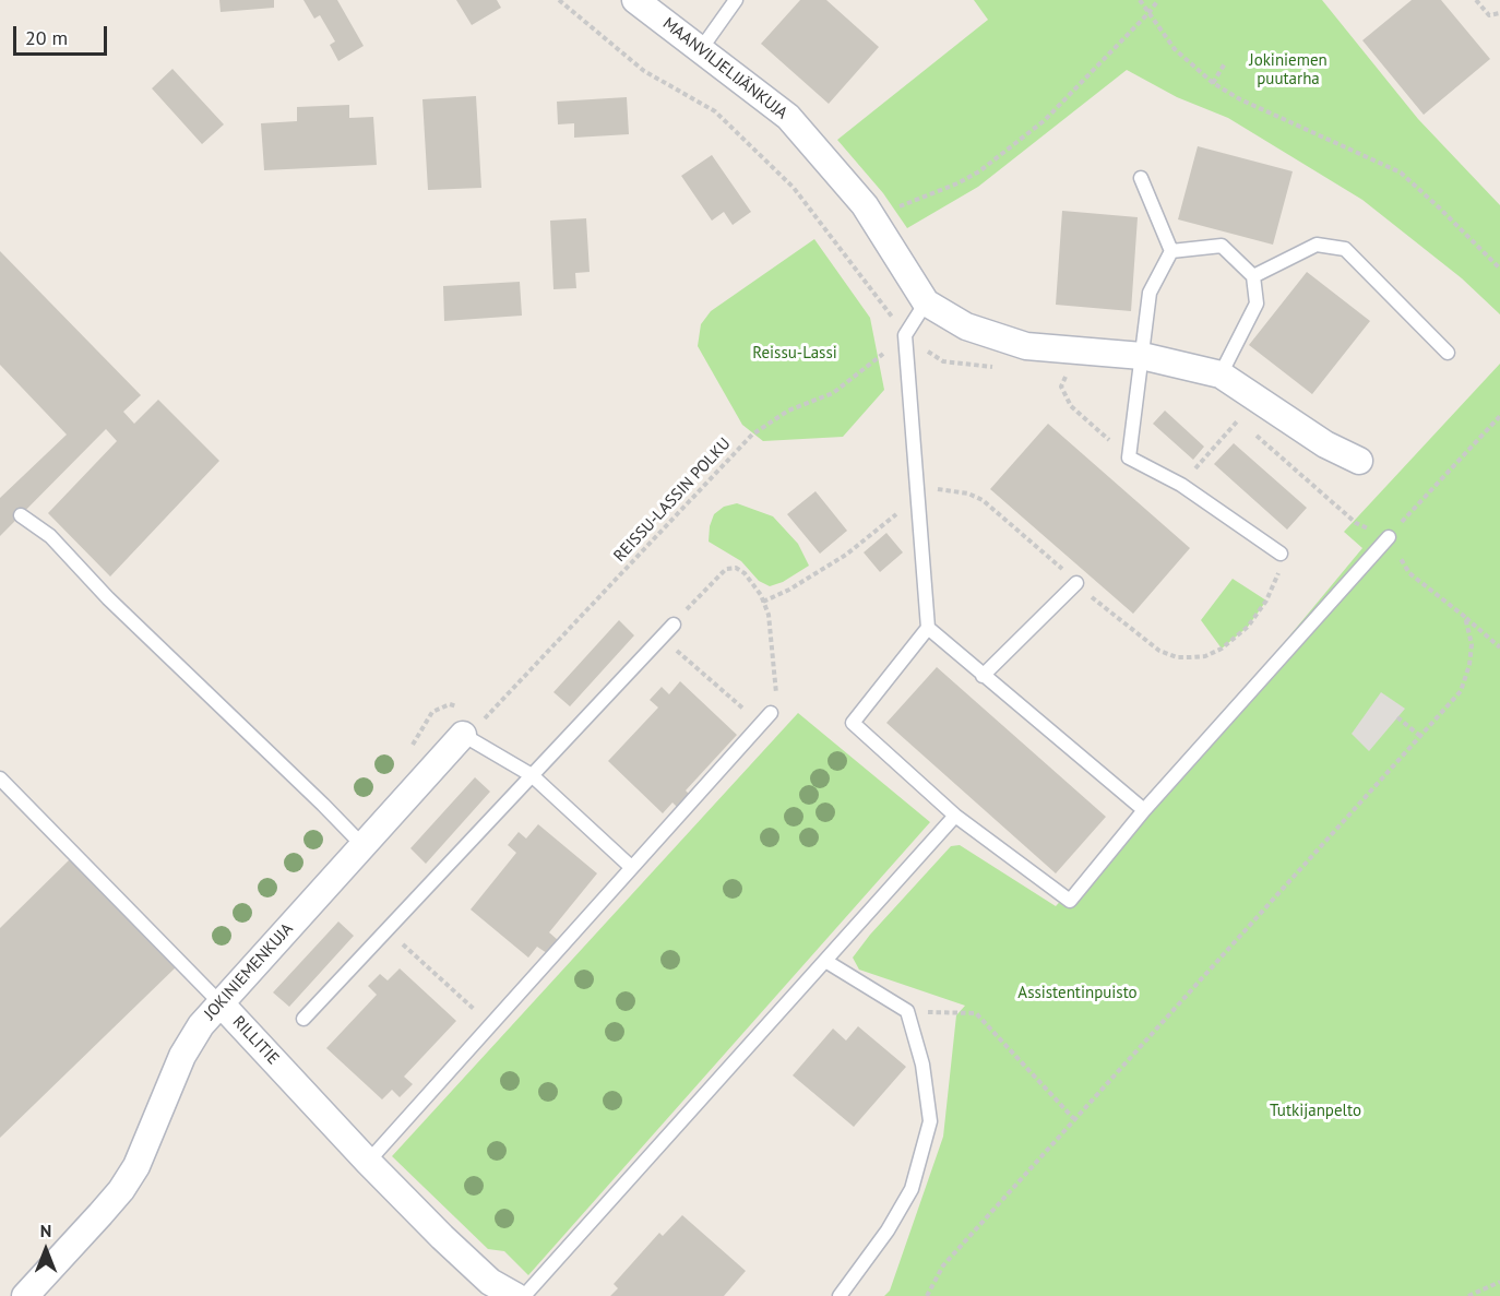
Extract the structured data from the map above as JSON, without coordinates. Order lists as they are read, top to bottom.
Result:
{
  "streets": {
    "street": ["MAANVILJELIJÄNKUJA", "JOKINIEMENKUJA", "RILLITIE"],
    "path": ["REISSU-LASSIN POLKU"]
  },
  "crossings": [
    ["JOKINIEMENKUJA", "RILLITIE"]
  ],
  "parks": [
    "Jokiniemen puutarha",
    "Reissu-Lassi",
    "Assistentinpuisto",
    "Tutkijanpelto"
  ],
  "scale_bar": "20 m",
  "north": "top"
}
